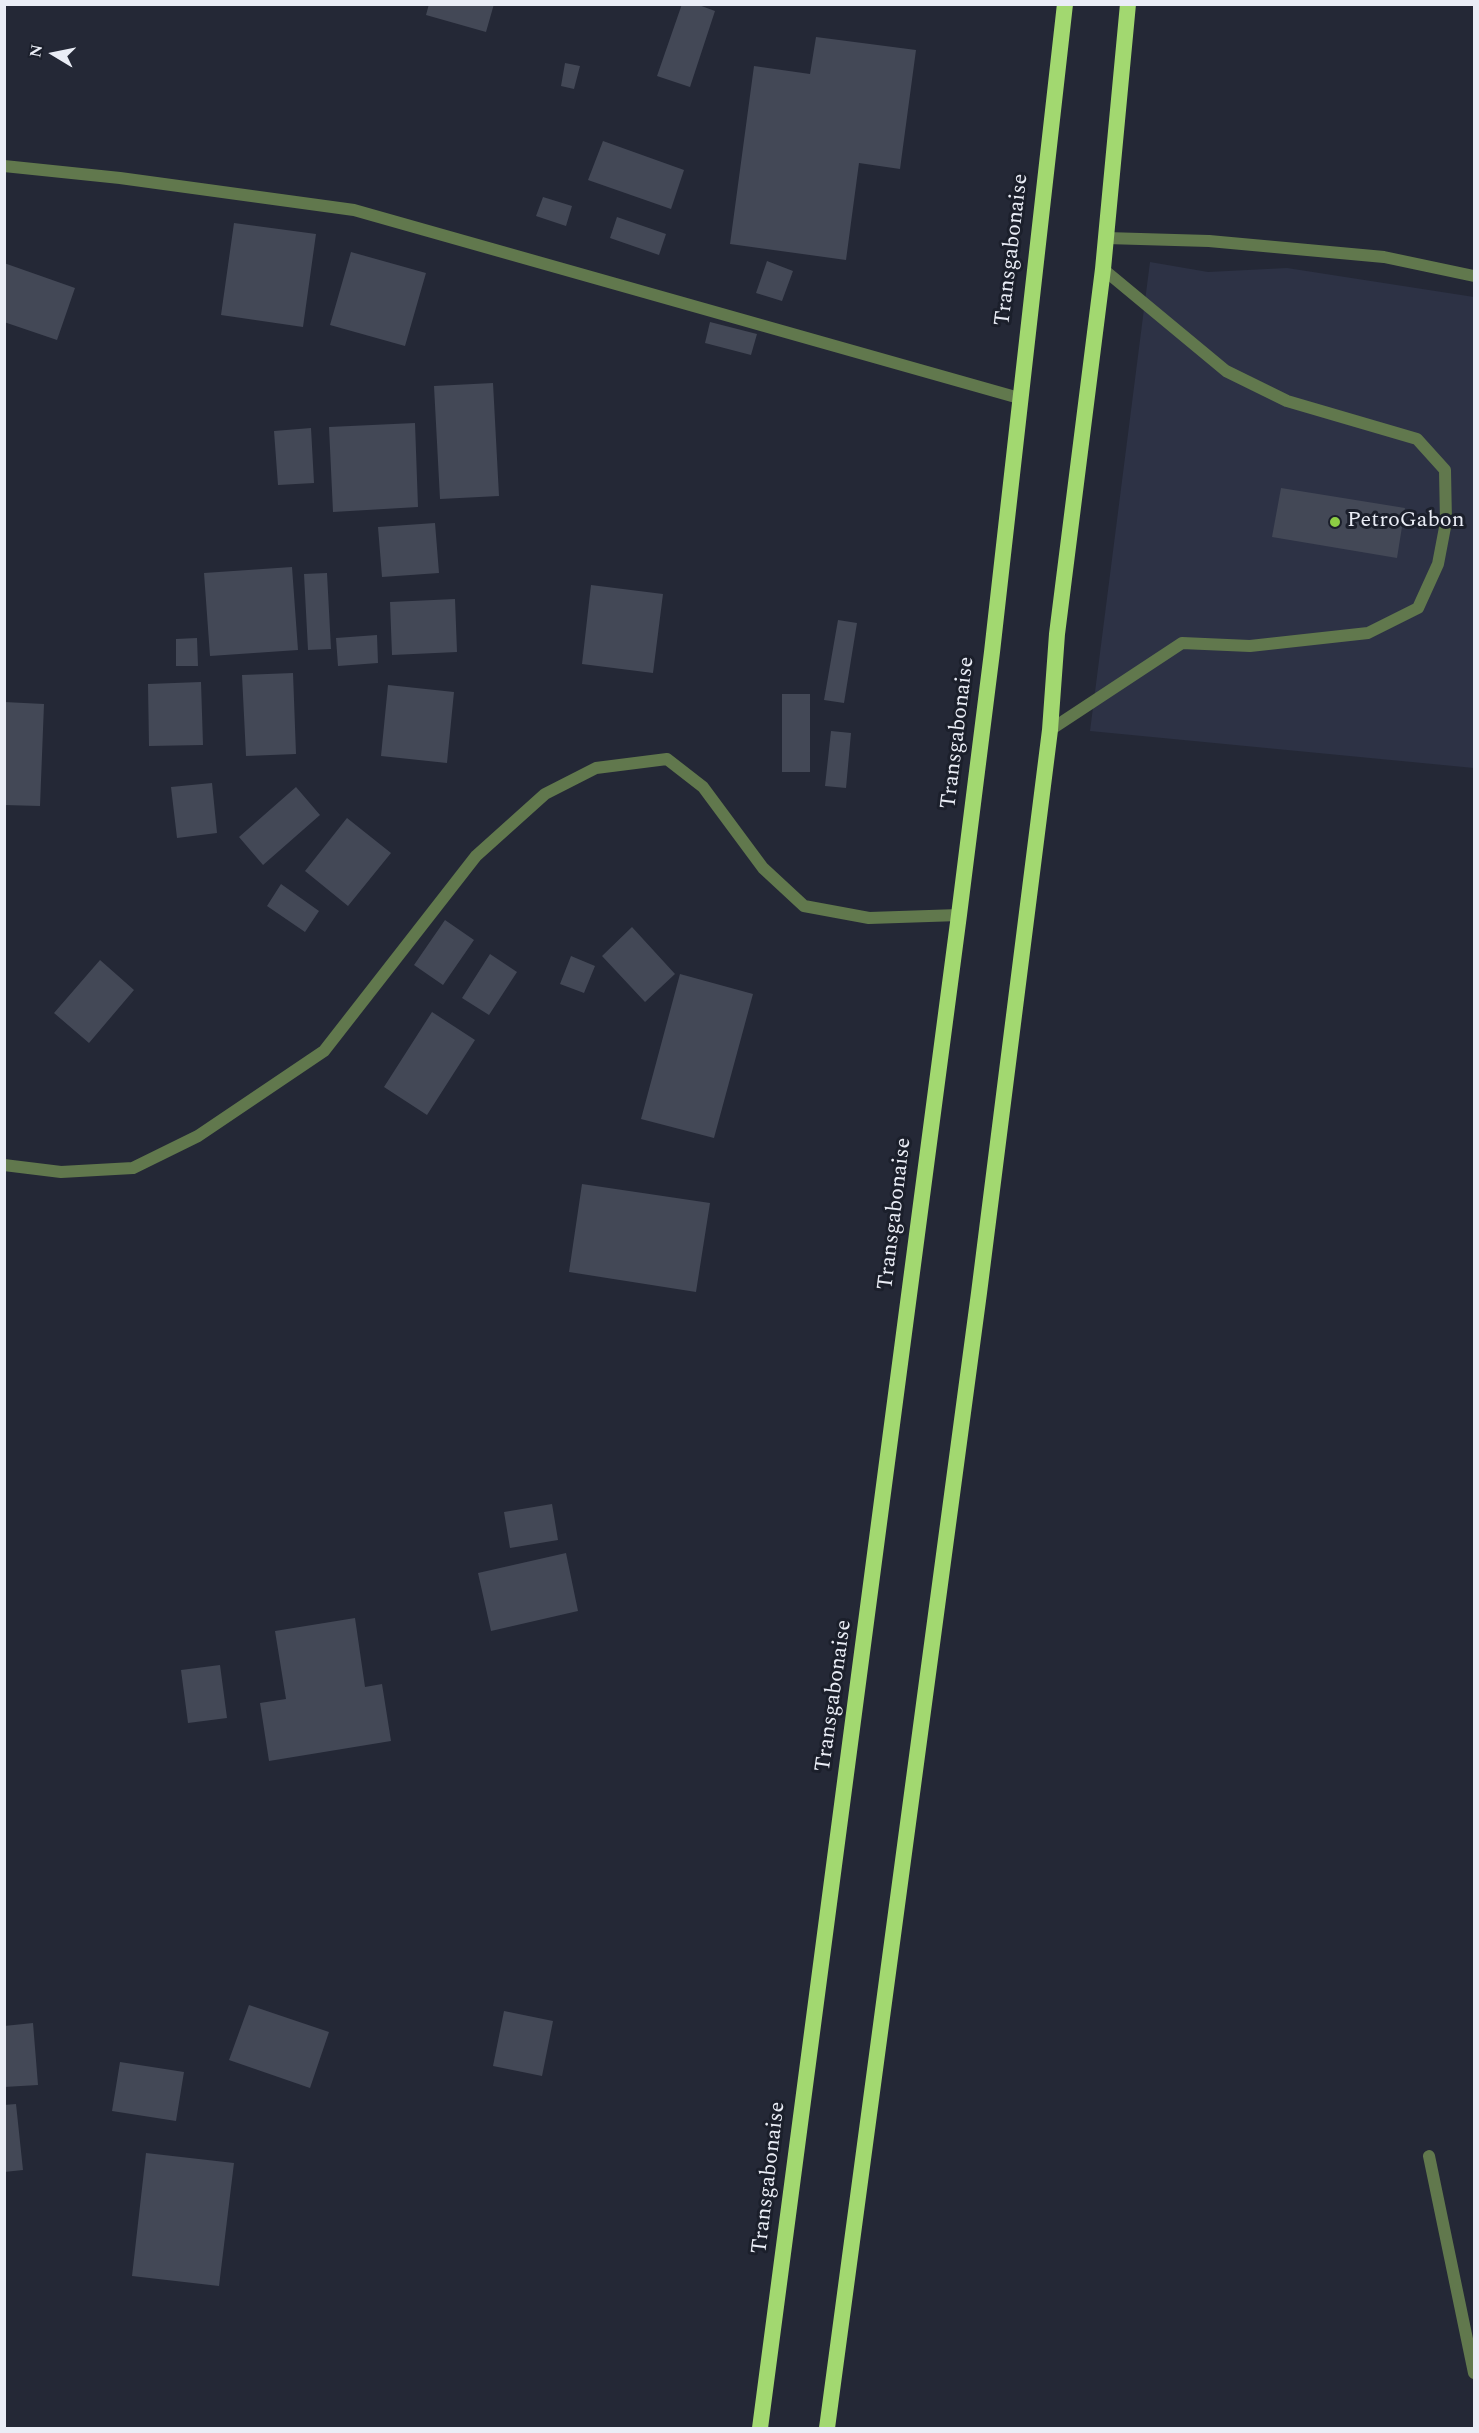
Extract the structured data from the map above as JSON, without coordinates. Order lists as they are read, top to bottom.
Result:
{
  "streets": {
    "highway": ["Transgabonaise"]
  },
  "places": ["PetroGabon"],
  "north": "left"
}
